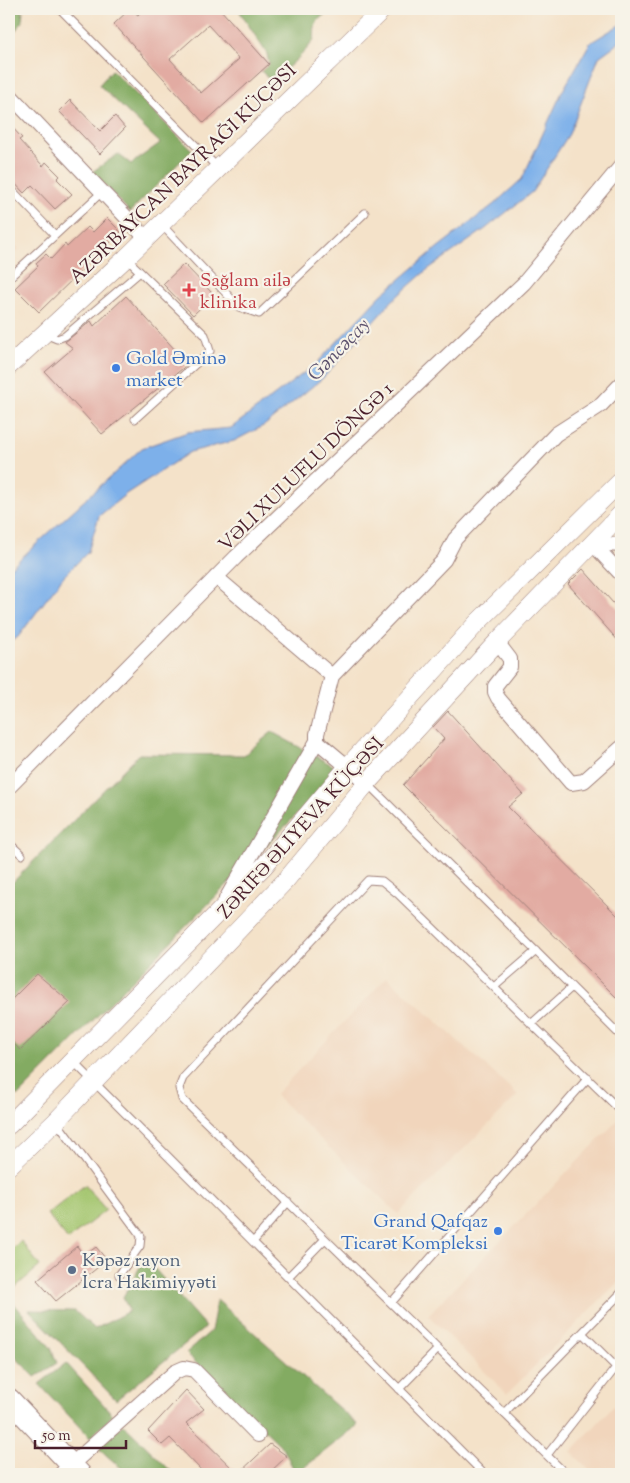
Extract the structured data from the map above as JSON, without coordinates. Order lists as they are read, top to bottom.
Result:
{
  "streets": {
    "street": ["VƏLI XULUFLU DÖNGƏ 1", "ZƏRIFƏ ƏLIYEVA KÜÇƏSI"]
  },
  "water": ["Gəncəçay"],
  "places": {
    "health": ["Sağlam ailə klinika"],
    "other": ["Gold Əminə market", "Grand Qafqaz Ticarət Kompleksi", "Kəpəz rayon İcra Hakimiyyəti"]
  },
  "scale_bar": "50 m"
}
